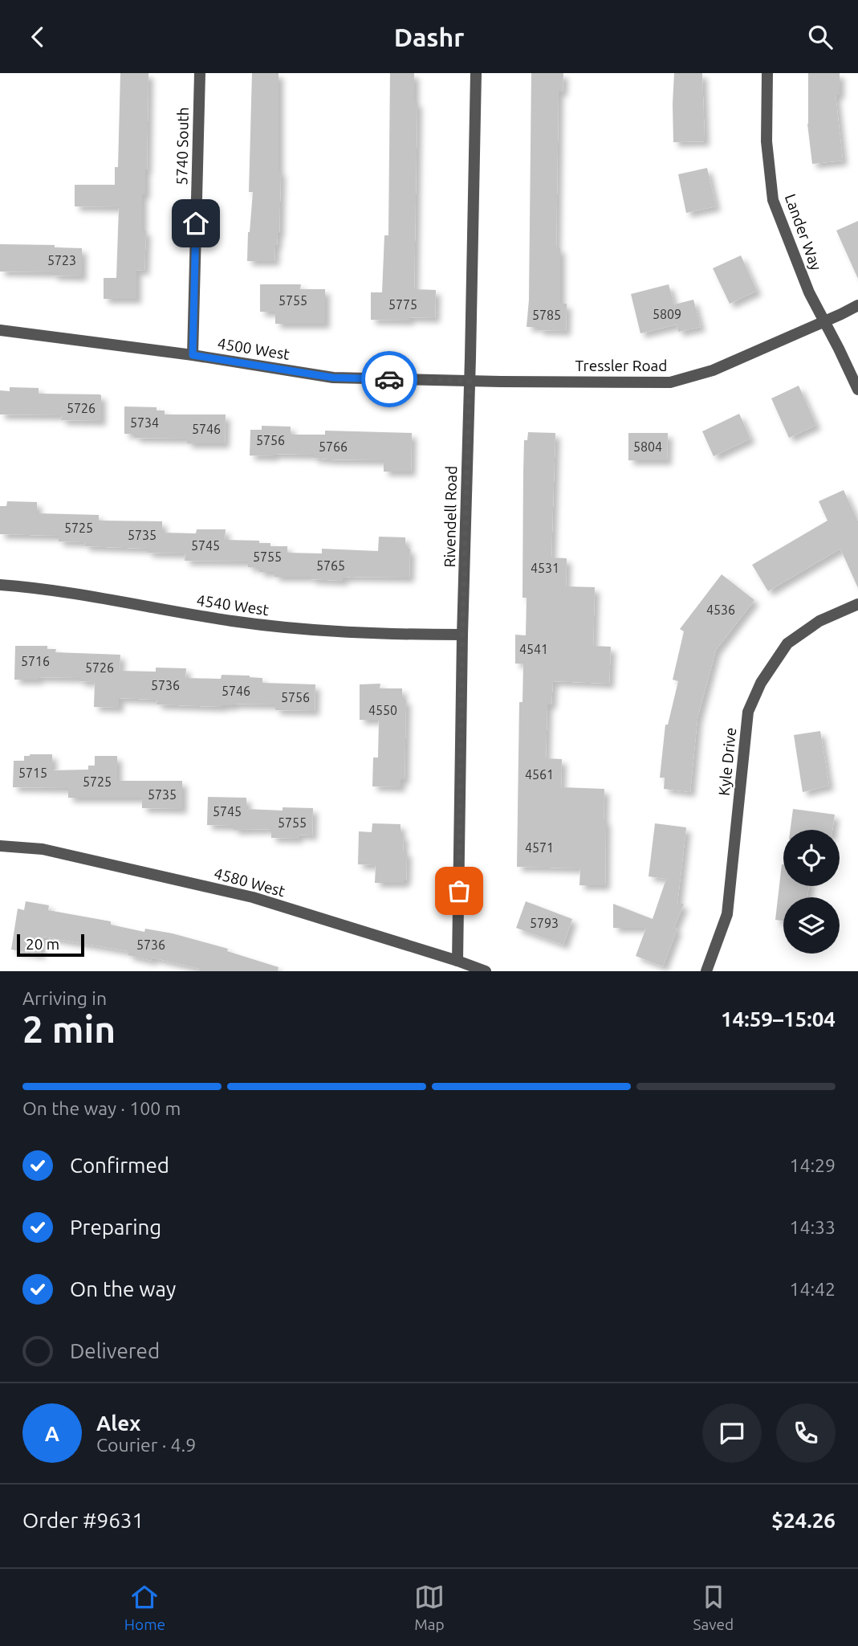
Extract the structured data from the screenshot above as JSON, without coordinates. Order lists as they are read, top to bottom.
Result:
{
  "streets": {
    "street": [
      "5740 South",
      "Lander Way",
      "4500 West",
      "Tressler Road",
      "Rivendell Road",
      "4540 West",
      "Kyle Drive",
      "4580 West"
    ]
  },
  "crossings": [
    ["5740 South", "4500 West"],
    ["Lander Way", "Tressler Road"],
    ["4500 West", "Tressler Road"],
    ["4500 West", "Rivendell Road"],
    ["Tressler Road", "Rivendell Road"],
    ["Rivendell Road", "4540 West"],
    ["Rivendell Road", "4580 West"]
  ],
  "house_numbers": [
    "5723",
    "5755",
    "5775",
    "5809",
    "5785",
    "5726",
    "5734",
    "5746",
    "5756",
    "5766",
    "5804",
    "5725",
    "5735",
    "5745",
    "5755",
    "5765",
    "4531",
    "4536",
    "4541",
    "5716",
    "5726",
    "5736",
    "5746",
    "5756",
    "4550",
    "5715",
    "4561",
    "5725",
    "5735",
    "5745",
    "5755",
    "4571",
    "5793",
    "5736"
  ],
  "scale_bar": "20 m",
  "page": {
    "header": "Dashr",
    "scale": "20 m",
    "heading": ["2 min", "Arriving in", "14:59–15:04"],
    "panel": [
      "Alex",
      "Courier · 4.9",
      "Order #9631",
      "$24.26"
    ],
    "bar": "On the way · 100 m",
    "list": [
      ["Confirmed", "14:29"],
      ["Preparing", "14:33"],
      ["On the way", "14:42"],
      "Delivered"
    ],
    "round": "A",
    "tabs": ["Home", "Map", "Saved"]
  }
}
